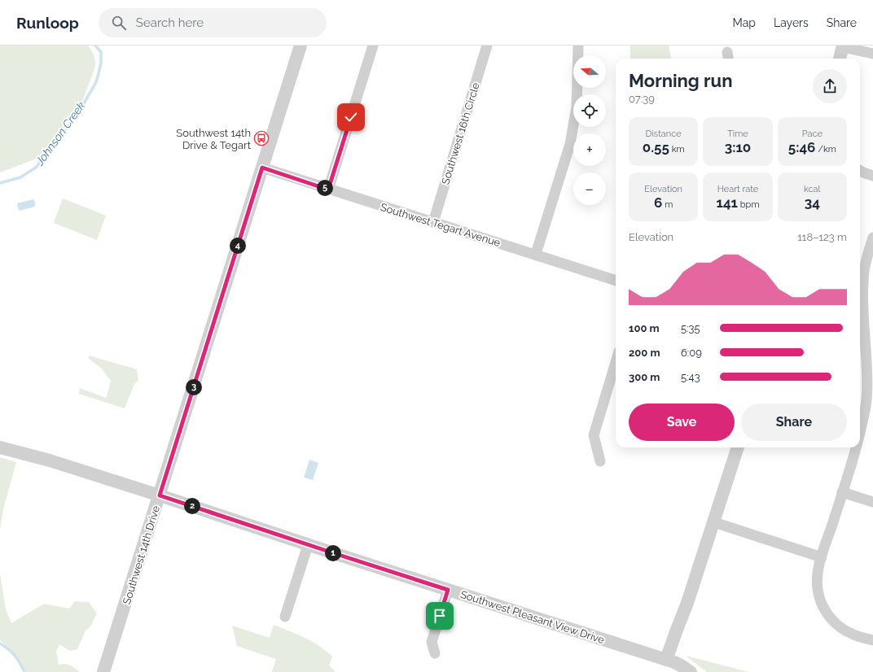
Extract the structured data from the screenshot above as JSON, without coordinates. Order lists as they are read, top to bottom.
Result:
{
  "streets": {
    "street": [
      "Southwest 16th Circle",
      "Southwest Tegart Avenue",
      "Southwest 14th Drive",
      "Southwest Pleasant View Drive"
    ]
  },
  "crossings": [
    ["Southwest 16th Circle", "Southwest Tegart Avenue"],
    ["Southwest Tegart Avenue", "Southwest 14th Drive"],
    ["Southwest 14th Drive", "Southwest Pleasant View Drive"]
  ],
  "water": ["Johnson Creek"],
  "places": {
    "bus stop": ["Southwest 14th Drive & Tegart"]
  },
  "north": "left",
  "page": {
    "header": "Runloop",
    "search": "Search here",
    "nav": ["Map", "Layers", "Share"],
    "map_buttons": ["+", "−"],
    "heading": ["Morning run", "07:39"],
    "stats": [
      ["Distance", "0.55 km"],
      ["Time", "3:10"],
      ["Pace", "5:46 /km"],
      ["Elevation", "6 m"],
      ["Heart rate", "141 bpm"],
      ["kcal", "34"]
    ],
    "pins": [
      "5",
      "4",
      "3",
      "2",
      "1"
    ],
    "chart": ["Elevation", "118–123 m"],
    "list": [
      {
        "name": "100 m",
        "note": "5:35"
      },
      {
        "name": "200 m",
        "note": "6:09"
      },
      {
        "name": "300 m",
        "note": "5:43"
      }
    ],
    "buttons": ["Save", "Share"]
  }
}
